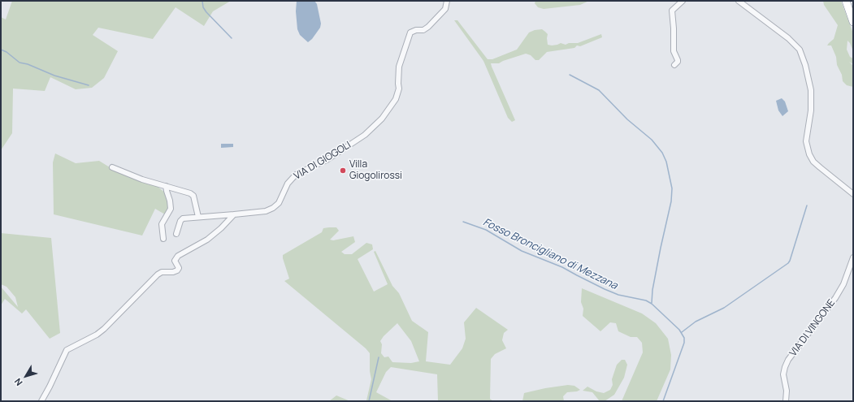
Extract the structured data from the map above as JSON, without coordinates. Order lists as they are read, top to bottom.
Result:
{
  "streets": {
    "street": ["VIA DI GIOGOLI", "VIA DI VINGONE"]
  },
  "water": ["Fosso Broncigliano di Mezzana"],
  "places": ["Villa Giogolirossi"],
  "north": "bottom left"
}
